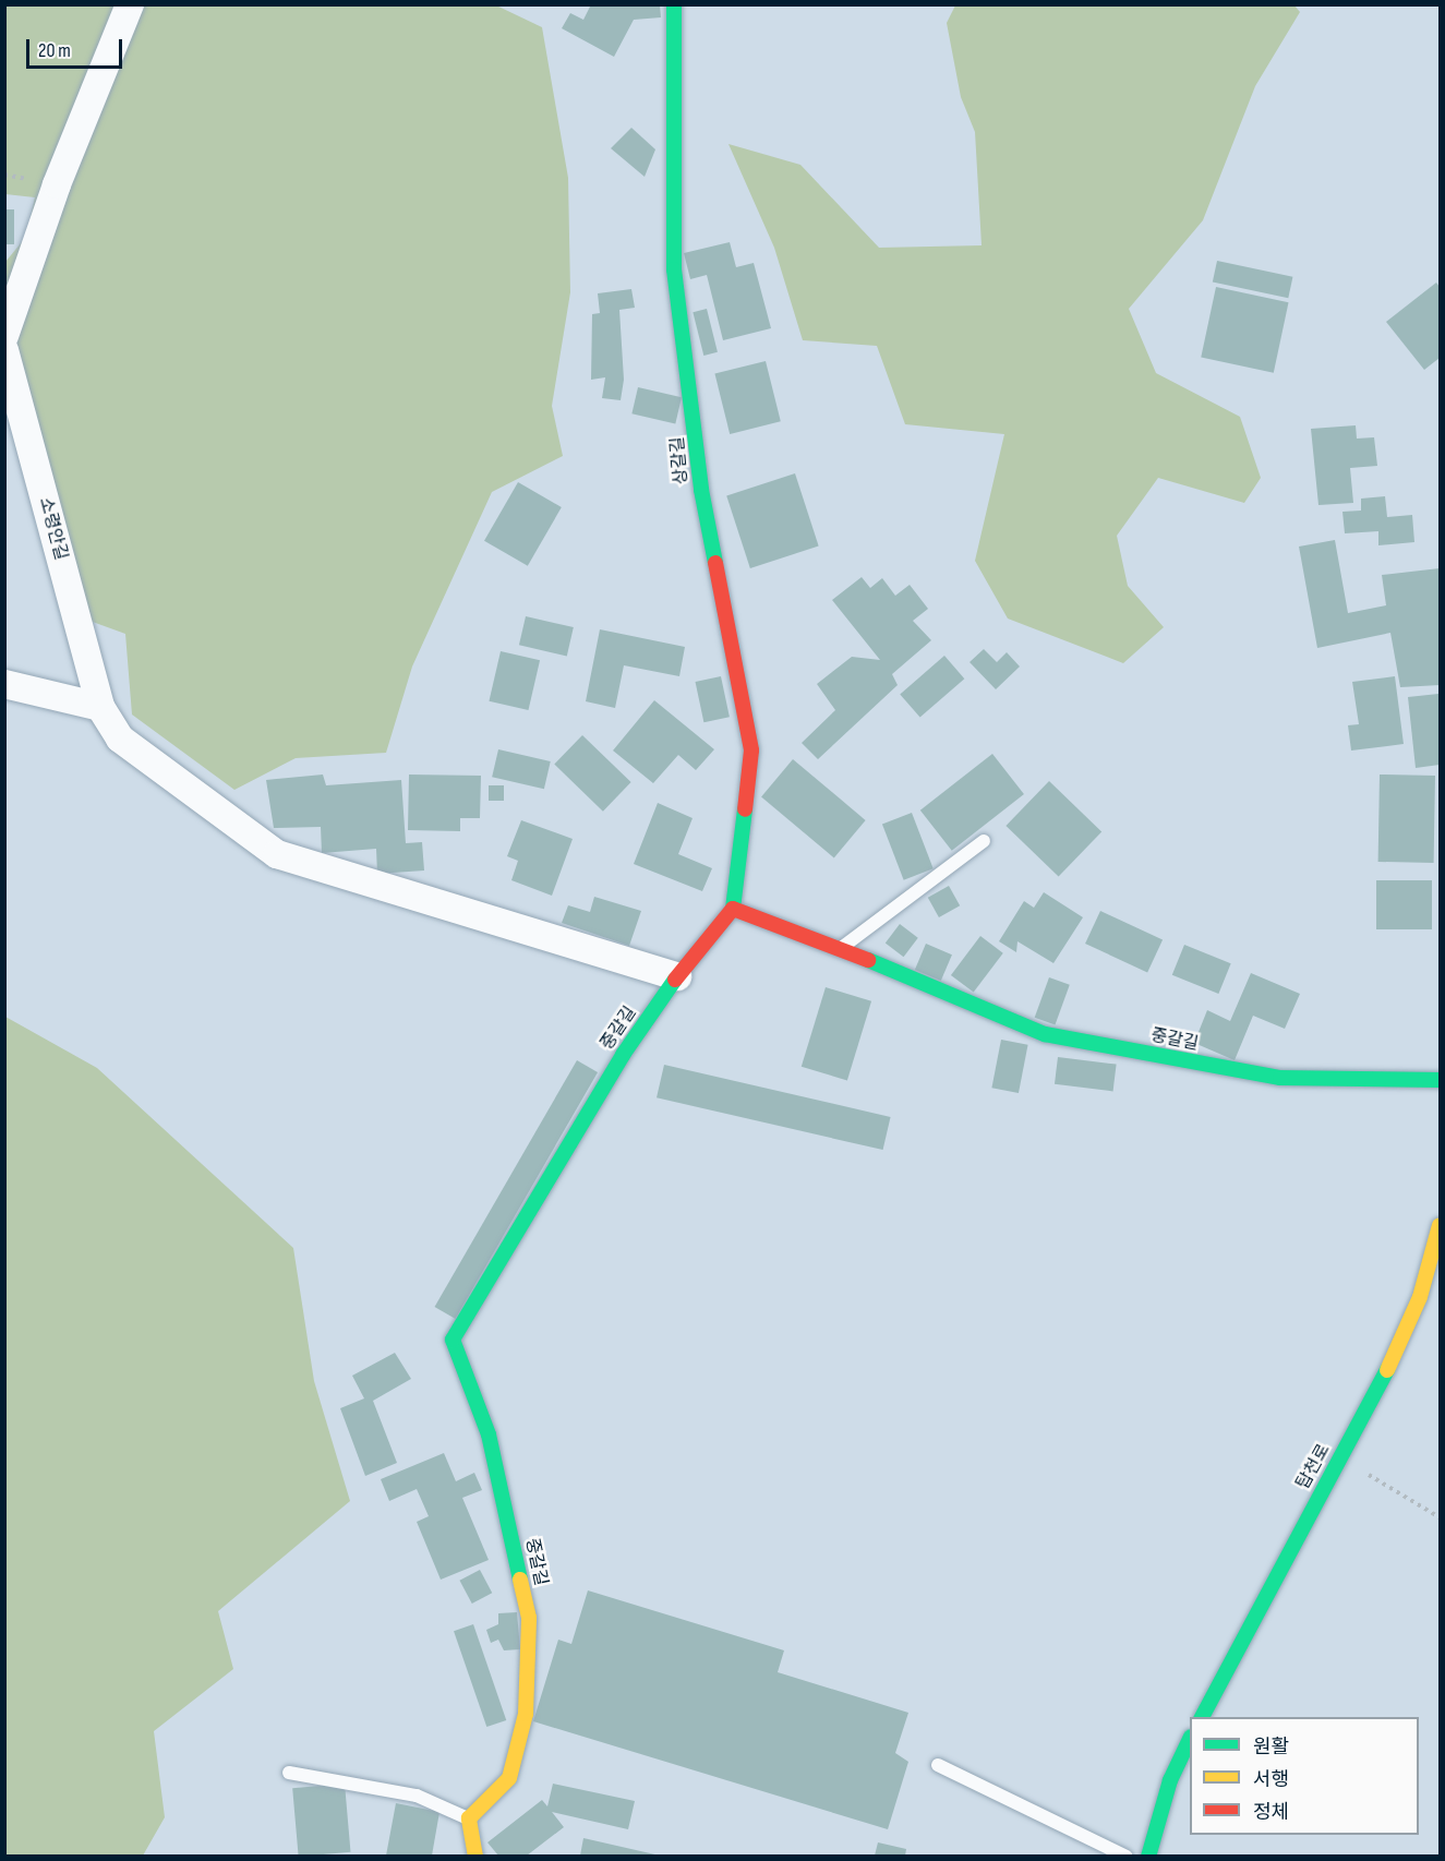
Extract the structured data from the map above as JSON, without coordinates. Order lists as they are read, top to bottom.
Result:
{
  "streets": {
    "street": [
      "상갈길",
      "소령안길",
      "중갈길",
      "탑천로"
    ]
  },
  "crossings": [
    ["상갈길", "중갈길"],
    ["소령안길", "중갈길"]
  ],
  "legend": ["원활", "서행", "정체"],
  "scale_bar": "20 m"
}
